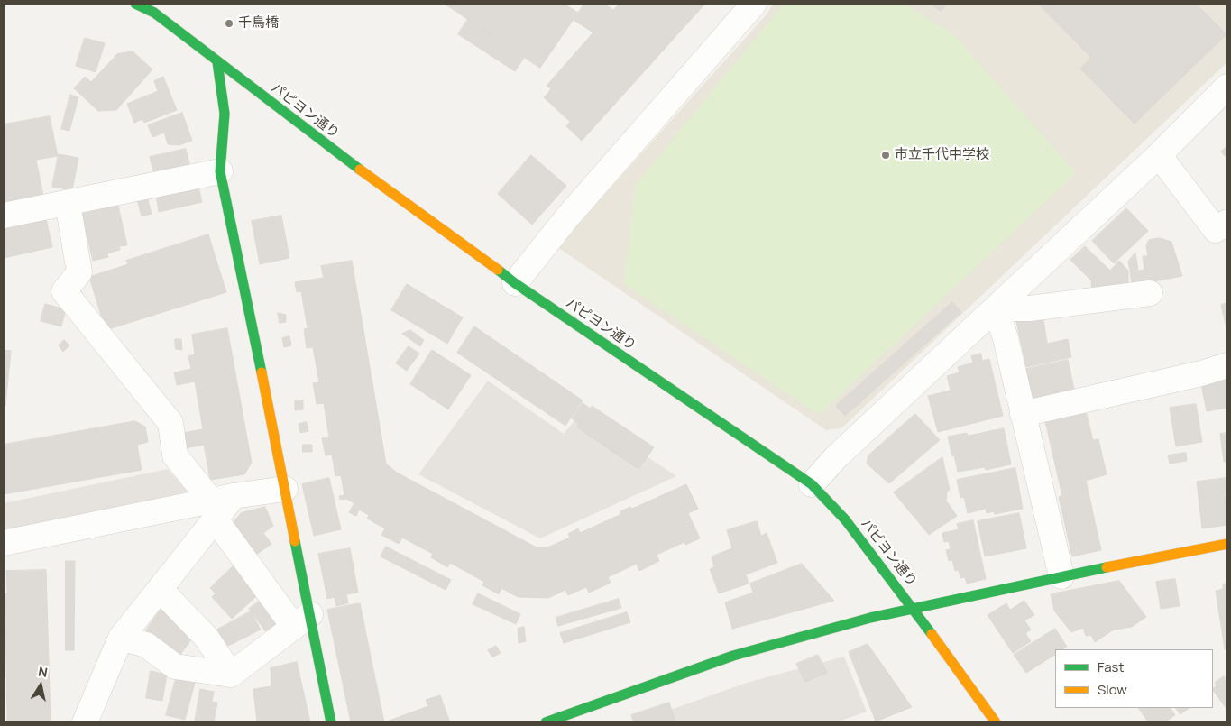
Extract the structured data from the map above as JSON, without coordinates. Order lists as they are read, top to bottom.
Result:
{
  "streets": {
    "street": ["パピヨン通り"]
  },
  "places": ["千鳥橋", "市立千代中学校"],
  "legend": ["Fast", "Slow"],
  "north": "top"
}
